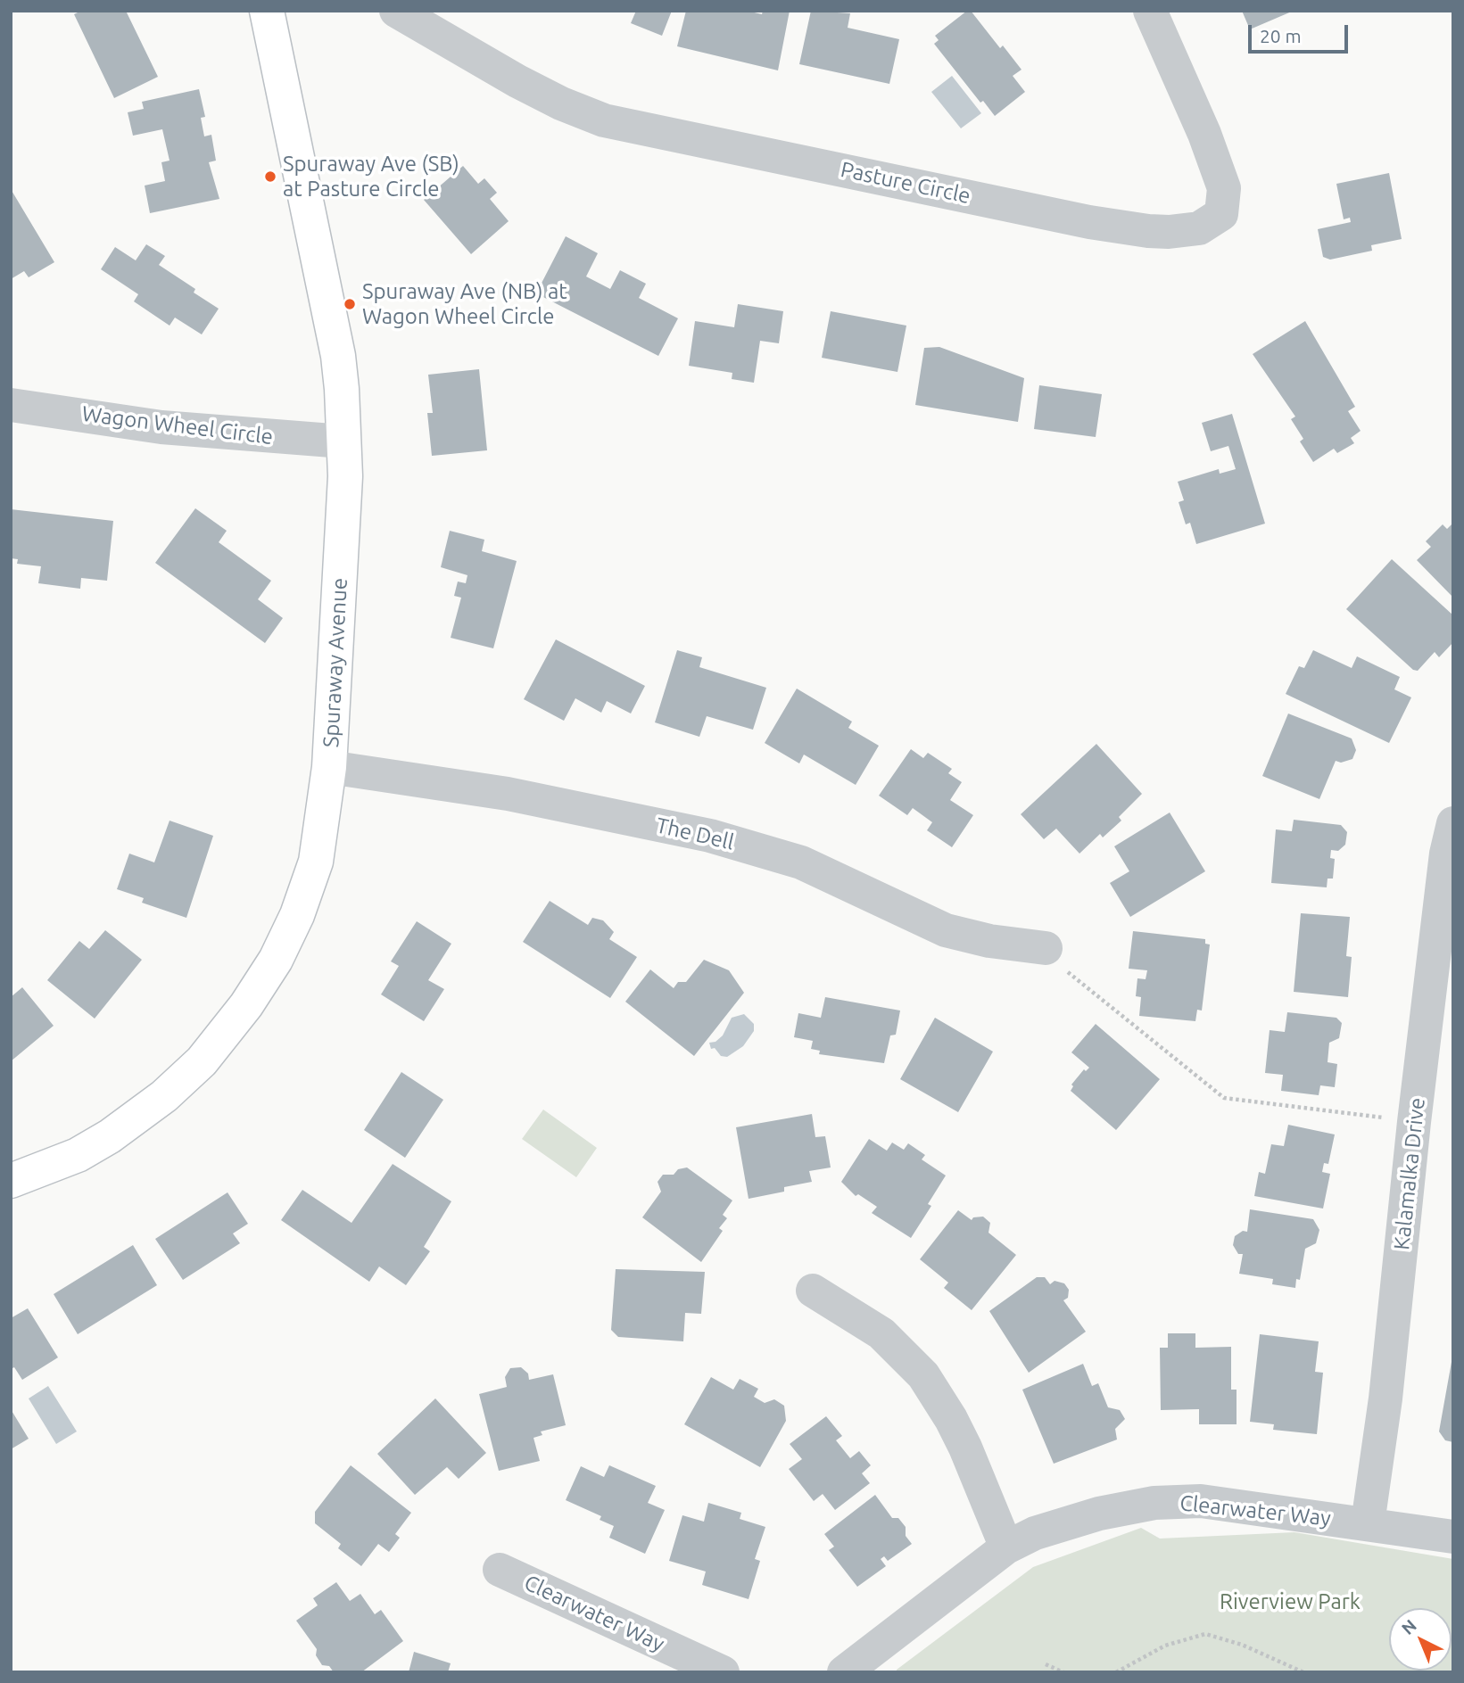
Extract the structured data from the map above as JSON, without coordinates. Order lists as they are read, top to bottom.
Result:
{
  "streets": {
    "street": [
      "Pasture Circle",
      "Wagon Wheel Circle",
      "Spuraway Avenue",
      "The Dell",
      "Kalamalka Drive",
      "Clearwater Way"
    ]
  },
  "crossings": [
    ["Wagon Wheel Circle", "Spuraway Avenue"],
    ["Spuraway Avenue", "The Dell"],
    ["Kalamalka Drive", "Clearwater Way"]
  ],
  "parks": ["Riverview Park"],
  "places": ["Spuraway Ave (SB) at Pasture Circle", "Spuraway Ave (NB) at Wagon Wheel Circle"],
  "scale_bar": "20 m",
  "north": "top left"
}
